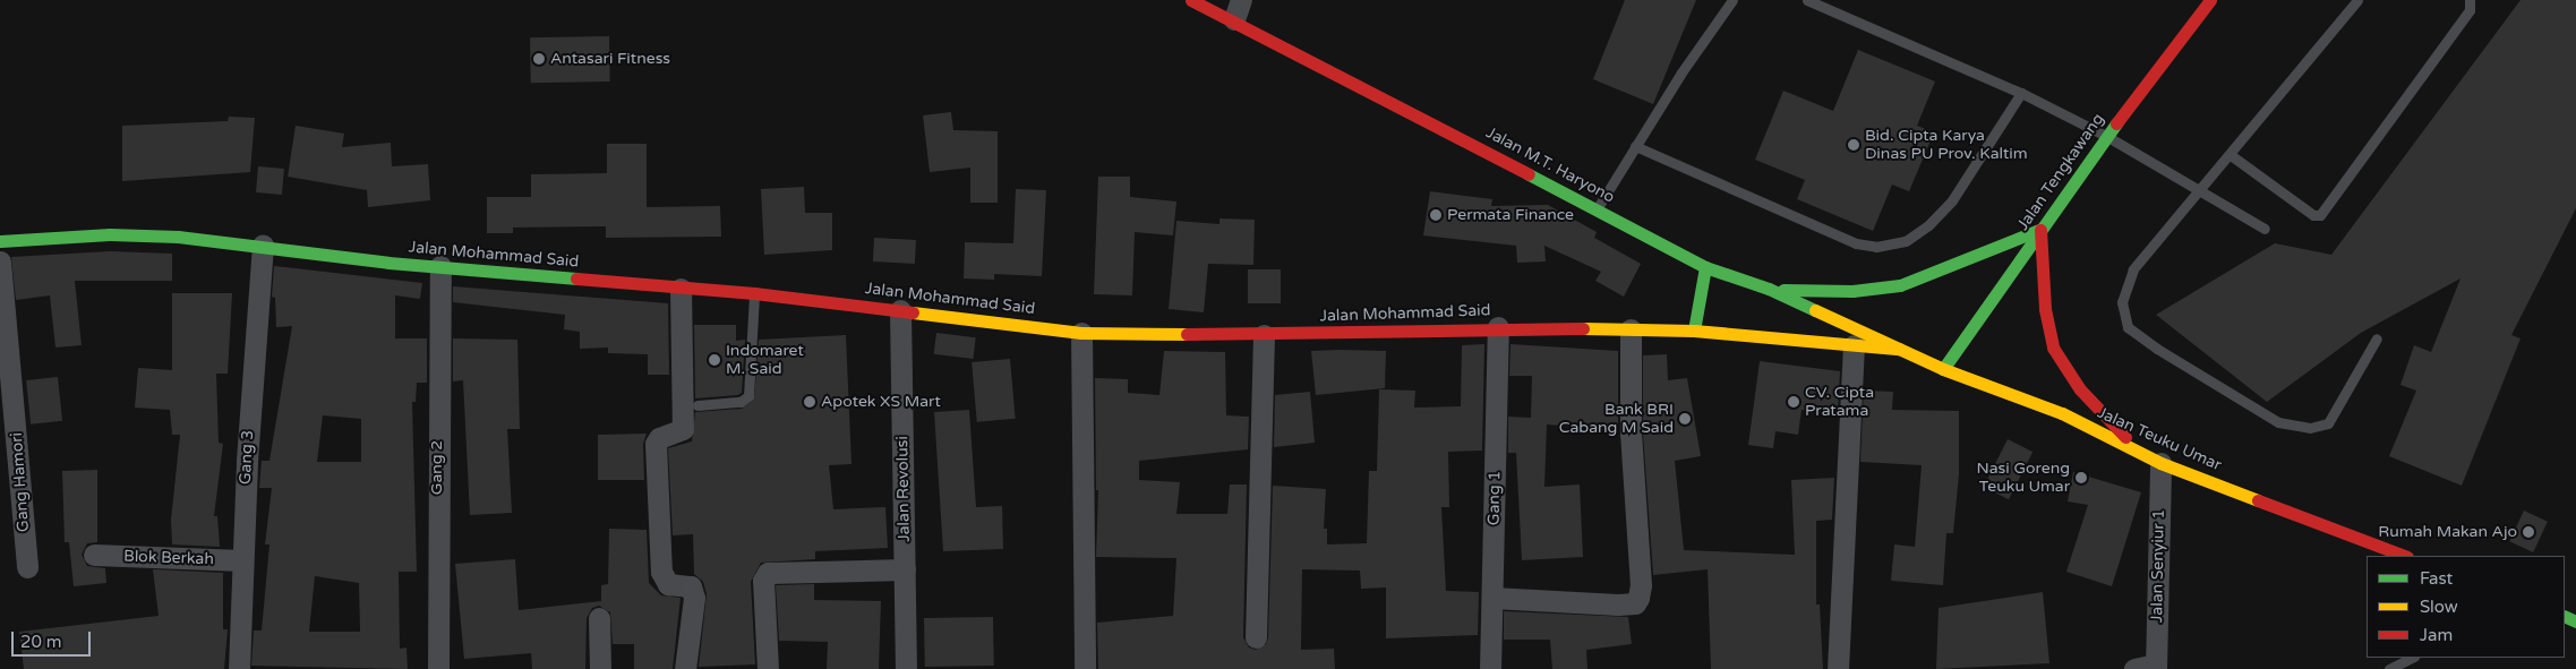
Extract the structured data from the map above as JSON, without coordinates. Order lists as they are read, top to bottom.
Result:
{
  "streets": {
    "street": [
      "Jalan M.T. Haryono",
      "Jalan Tengkawang",
      "Jalan Mohammad Said",
      "Jalan Teuku Umar",
      "Gang 3",
      "Gang 2",
      "Gang Hamori",
      "Jalan Revolusi",
      "Gang 1",
      "Blok Berkah",
      "Jalan Senyiur 1"
    ]
  },
  "crossings": [
    ["Jalan M.T. Haryono", "Jalan Mohammad Said"],
    ["Jalan M.T. Haryono", "Jalan Teuku Umar"],
    ["Jalan Tengkawang", "Jalan Teuku Umar"],
    ["Jalan Mohammad Said", "Jalan Teuku Umar"],
    ["Jalan Mohammad Said", "Gang 3"],
    ["Jalan Mohammad Said", "Gang 2"],
    ["Jalan Mohammad Said", "Jalan Revolusi"],
    ["Jalan Mohammad Said", "Gang 1"],
    ["Jalan Teuku Umar", "Jalan Senyiur 1"],
    ["Gang 3", "Blok Berkah"]
  ],
  "places": [
    "Antasari Fitness",
    "Bid. Cipta Karya Dinas PU Prov. Kaltim",
    "Permata Finance",
    "Indomaret M. Said",
    "Apotek XS Mart",
    "CV. Cipta Pratama",
    "Bank BRI Cabang M Said",
    "Nasi Goreng Teuku Umar",
    "Rumah Makan Ajo"
  ],
  "legend": ["Fast", "Slow", "Jam"],
  "scale_bar": "20 m"
}
